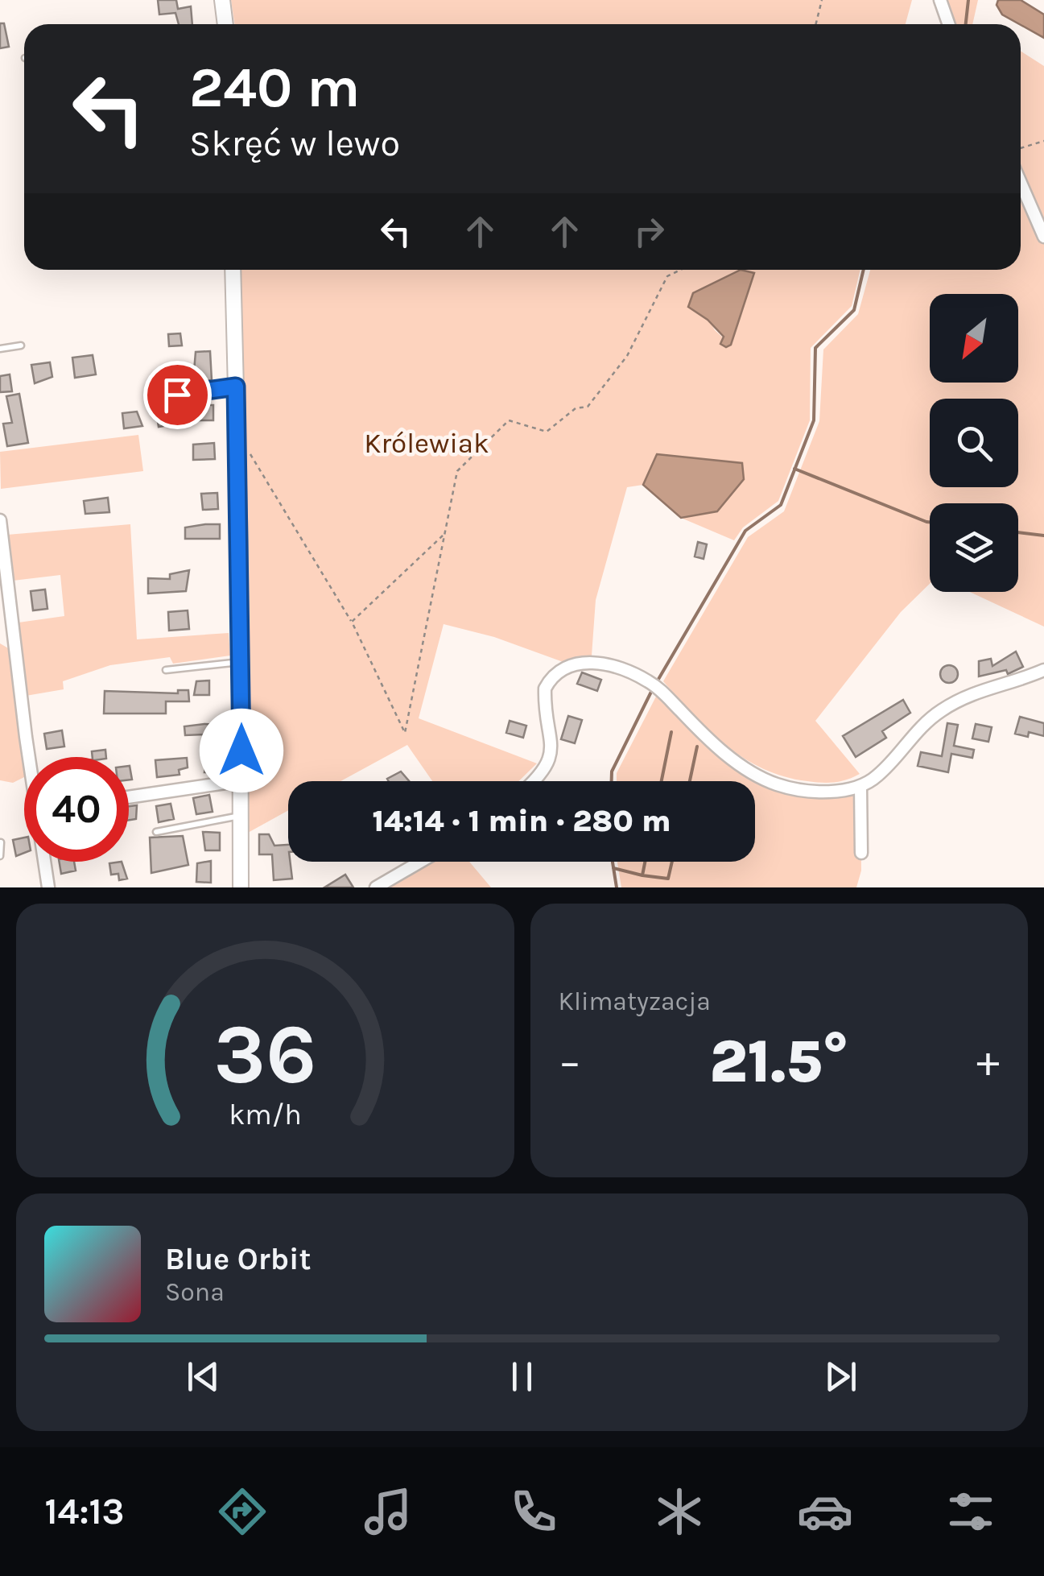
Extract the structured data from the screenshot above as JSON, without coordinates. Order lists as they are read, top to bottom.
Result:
{
  "parks": ["Królewiak"],
  "north": "bottom left",
  "page": {
    "turn": ["240 m", "Skręć w lewo"],
    "limit": "40",
    "trip": "14:14 · 1 min · 280 m",
    "tile": "Klimatyzacja",
    "heat": ["−", "21.5°", "+"],
    "song": ["Blue Orbit", "Sona"],
    "tabs": "14:13",
    "gauge": ["36", "km/h"]
  }
}
